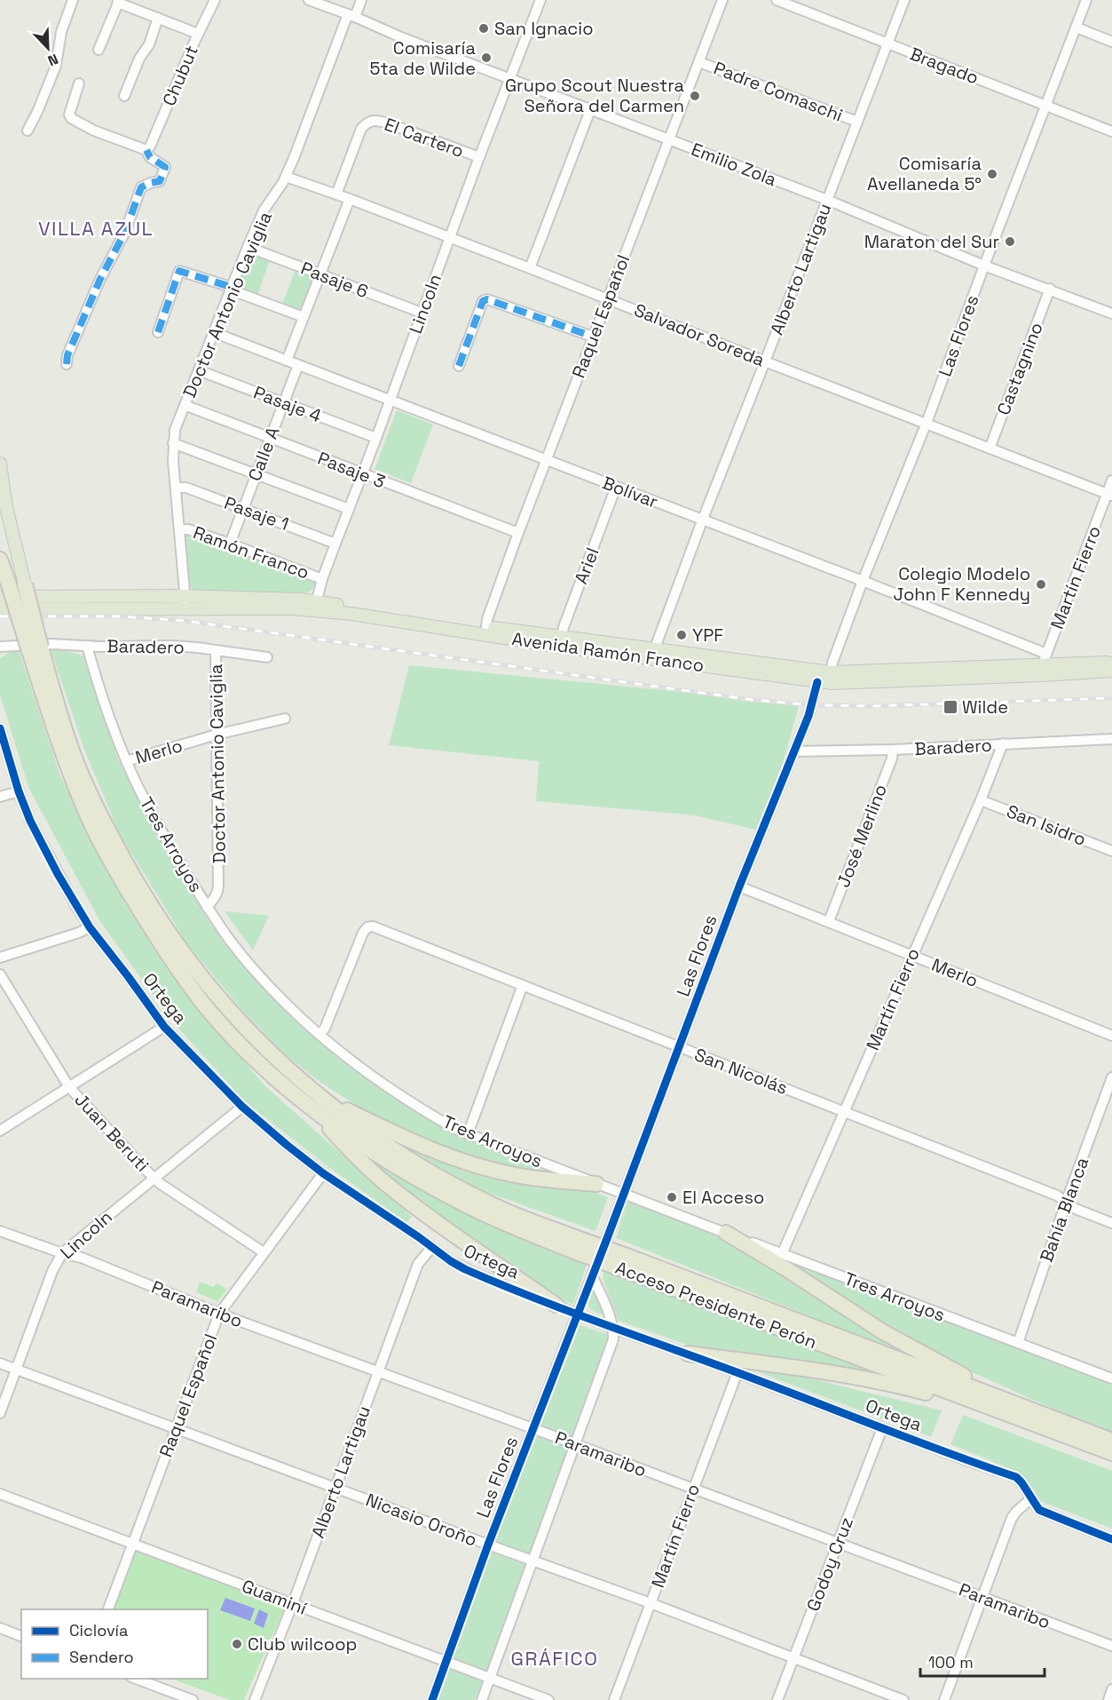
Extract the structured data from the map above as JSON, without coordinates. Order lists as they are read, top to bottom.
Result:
{
  "streets": {
    "highway": ["Acceso Presidente Perón"],
    "main road": ["Avenida Ramón Franco"],
    "street": [
      "Bragado",
      "Chubut",
      "Padre Comaschi",
      "El Cartero",
      "Emilio Zola",
      "Alberto Lartigau",
      "Pasaje 6",
      "Lincoln",
      "Doctor Antonio Caviglia",
      "Raquel Español",
      "Salvador Soreda",
      "Las Flores",
      "Castagnino",
      "Pasaje 4",
      "Calle A",
      "Pasaje 3",
      "Bolívar",
      "Pasaje 1",
      "Ramón Franco",
      "Ariel",
      "Martín Fierro",
      "Baradero",
      "Merlo",
      "San Isidro",
      "José Merlino",
      "Tres Arroyos",
      "Ortega",
      "San Nicolás",
      "Juan Beruti",
      "Bahía Blanca",
      "Paramaribo",
      "Nicasio Oroño",
      "Godoy Cruz",
      "Guaminí"
    ]
  },
  "crossings": [
    ["Bragado", "Alberto Lartigau"],
    ["Bragado", "Las Flores"],
    ["Padre Comaschi", "Alberto Lartigau"],
    ["Padre Comaschi", "Raquel Español"],
    ["El Cartero", "Lincoln"],
    ["El Cartero", "Salvador Soreda"],
    ["Emilio Zola", "Alberto Lartigau"],
    ["Emilio Zola", "Lincoln"],
    ["Emilio Zola", "Doctor Antonio Caviglia"],
    ["Emilio Zola", "Raquel Español"],
    ["Emilio Zola", "Las Flores"],
    ["Emilio Zola", "Castagnino"],
    ["Alberto Lartigau", "Salvador Soreda"],
    ["Alberto Lartigau", "Bolívar"],
    ["Alberto Lartigau", "Avenida Ramón Franco"],
    ["Alberto Lartigau", "Ortega"],
    ["Alberto Lartigau", "Paramaribo"],
    ["Alberto Lartigau", "Nicasio Oroño"],
    ["Alberto Lartigau", "Guaminí"],
    ["Pasaje 6", "Lincoln"],
    ["Pasaje 6", "Doctor Antonio Caviglia"],
    ["Lincoln", "Salvador Soreda"],
    ["Lincoln", "Pasaje 4"],
    ["Lincoln", "Pasaje 3"],
    ["Lincoln", "Bolívar"],
    ["Lincoln", "Pasaje 1"],
    ["Lincoln", "Ramón Franco"],
    ["Lincoln", "Avenida Ramón Franco"],
    ["Lincoln", "Ortega"],
    ["Lincoln", "Juan Beruti"],
    ["Lincoln", "Paramaribo"],
    ["Lincoln", "Nicasio Oroño"],
    ["Doctor Antonio Caviglia", "Salvador Soreda"],
    ["Doctor Antonio Caviglia", "Pasaje 4"],
    ["Doctor Antonio Caviglia", "Pasaje 3"],
    ["Doctor Antonio Caviglia", "Bolívar"],
    ["Doctor Antonio Caviglia", "Pasaje 1"],
    ["Doctor Antonio Caviglia", "Ramón Franco"],
    ["Doctor Antonio Caviglia", "Baradero"],
    ["Doctor Antonio Caviglia", "Avenida Ramón Franco"],
    ["Doctor Antonio Caviglia", "Merlo"],
    ["Doctor Antonio Caviglia", "Tres Arroyos"],
    ["Raquel Español", "Salvador Soreda"],
    ["Raquel Español", "Pasaje 3"],
    ["Raquel Español", "Bolívar"],
    ["Raquel Español", "Avenida Ramón Franco"],
    ["Raquel Español", "Ortega"],
    ["Raquel Español", "Juan Beruti"],
    ["Raquel Español", "Paramaribo"],
    ["Raquel Español", "Nicasio Oroño"],
    ["Raquel Español", "Guaminí"],
    ["Salvador Soreda", "Las Flores"],
    ["Salvador Soreda", "Castagnino"],
    ["Salvador Soreda", "Martín Fierro"],
    ["Las Flores", "Bolívar"],
    ["Las Flores", "Baradero"],
    ["Las Flores", "Avenida Ramón Franco"],
    ["Las Flores", "Merlo"],
    ["Las Flores", "Tres Arroyos"],
    ["Las Flores", "Ortega"],
    ["Las Flores", "San Nicolás"],
    ["Las Flores", "Paramaribo"],
    ["Las Flores", "Nicasio Oroño"],
    ["Las Flores", "Guaminí"],
    ["Pasaje 4", "Calle A"],
    ["Calle A", "Pasaje 3"],
    ["Calle A", "Bolívar"],
    ["Calle A", "Pasaje 1"],
    ["Calle A", "Ramón Franco"],
    ["Bolívar", "Ariel"],
    ["Bolívar", "Martín Fierro"],
    ["Bolívar", "Avenida Ramón Franco"],
    ["Ariel", "Avenida Ramón Franco"],
    ["Martín Fierro", "Baradero"],
    ["Martín Fierro", "Avenida Ramón Franco"],
    ["Martín Fierro", "Merlo"],
    ["Martín Fierro", "San Isidro"],
    ["Martín Fierro", "Tres Arroyos"],
    ["Martín Fierro", "Ortega"],
    ["Martín Fierro", "San Nicolás"],
    ["Martín Fierro", "Paramaribo"],
    ["Martín Fierro", "Nicasio Oroño"],
    ["Baradero", "José Merlino"],
    ["Baradero", "Tres Arroyos"],
    ["Merlo", "José Merlino"],
    ["Merlo", "Tres Arroyos"],
    ["Tres Arroyos", "San Nicolás"],
    ["Tres Arroyos", "Bahía Blanca"],
    ["Ortega", "Godoy Cruz"],
    ["San Nicolás", "Bahía Blanca"],
    ["Paramaribo", "Godoy Cruz"],
    ["Nicasio Oroño", "Godoy Cruz"]
  ],
  "districts": ["VILLA AZUL", "GRÁFICO"],
  "places": {
    "other": [
      "San Ignacio",
      "Comisaría 5ta de Wilde",
      "Grupo Scout Nuestra Señora del Carmen",
      "Comisaría Avellaneda 5°",
      "Maraton del Sur",
      "Colegio Modelo John F Kennedy",
      "YPF",
      "El Acceso",
      "Club wilcoop"
    ],
    "transit": ["Wilde"]
  },
  "legend": ["Ciclovía", "Sendero"],
  "scale_bar": "100 m",
  "north": "bottom right"
}
